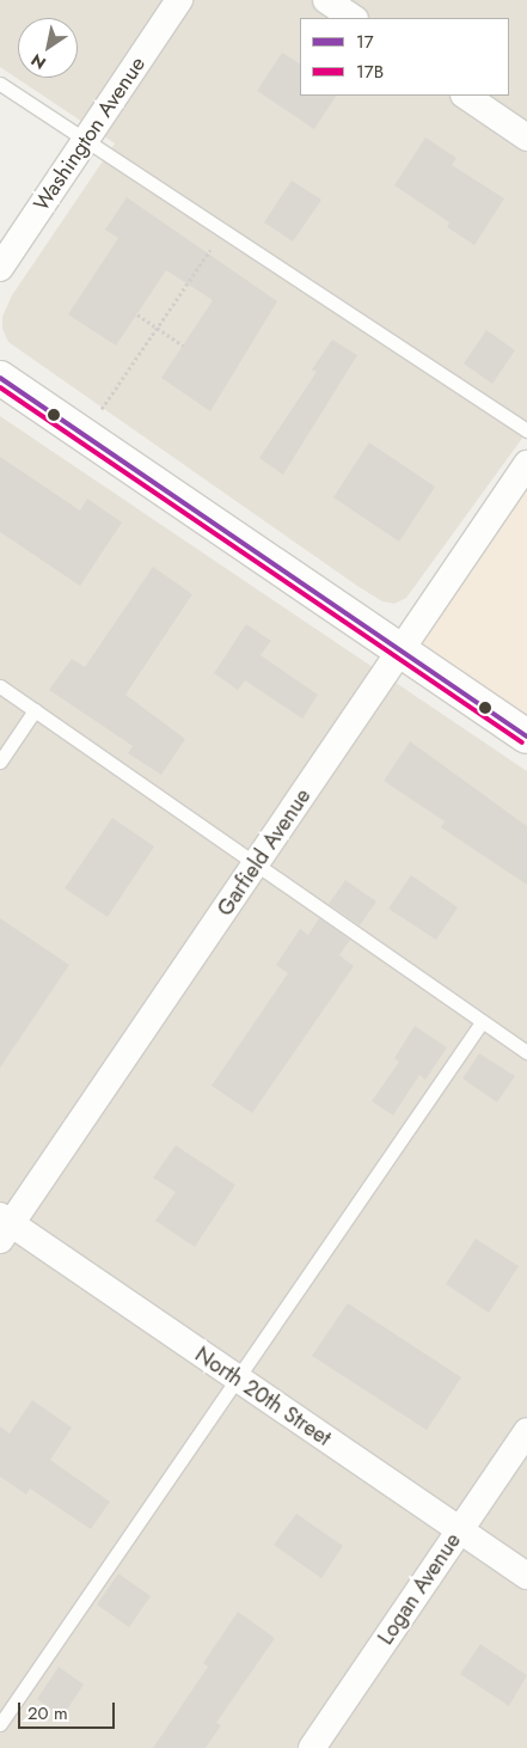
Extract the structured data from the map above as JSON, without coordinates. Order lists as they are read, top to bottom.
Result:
{
  "streets": {
    "street": [
      "Washington Avenue",
      "Garfield Avenue",
      "North 20th Street",
      "Logan Avenue"
    ]
  },
  "crossings": [
    ["Garfield Avenue", "North 20th Street"],
    ["North 20th Street", "Logan Avenue"]
  ],
  "lines": ["transit line 17", "transit line 17B"],
  "legend": ["17", "17B"],
  "scale_bar": "20 m",
  "north": "bottom left"
}
